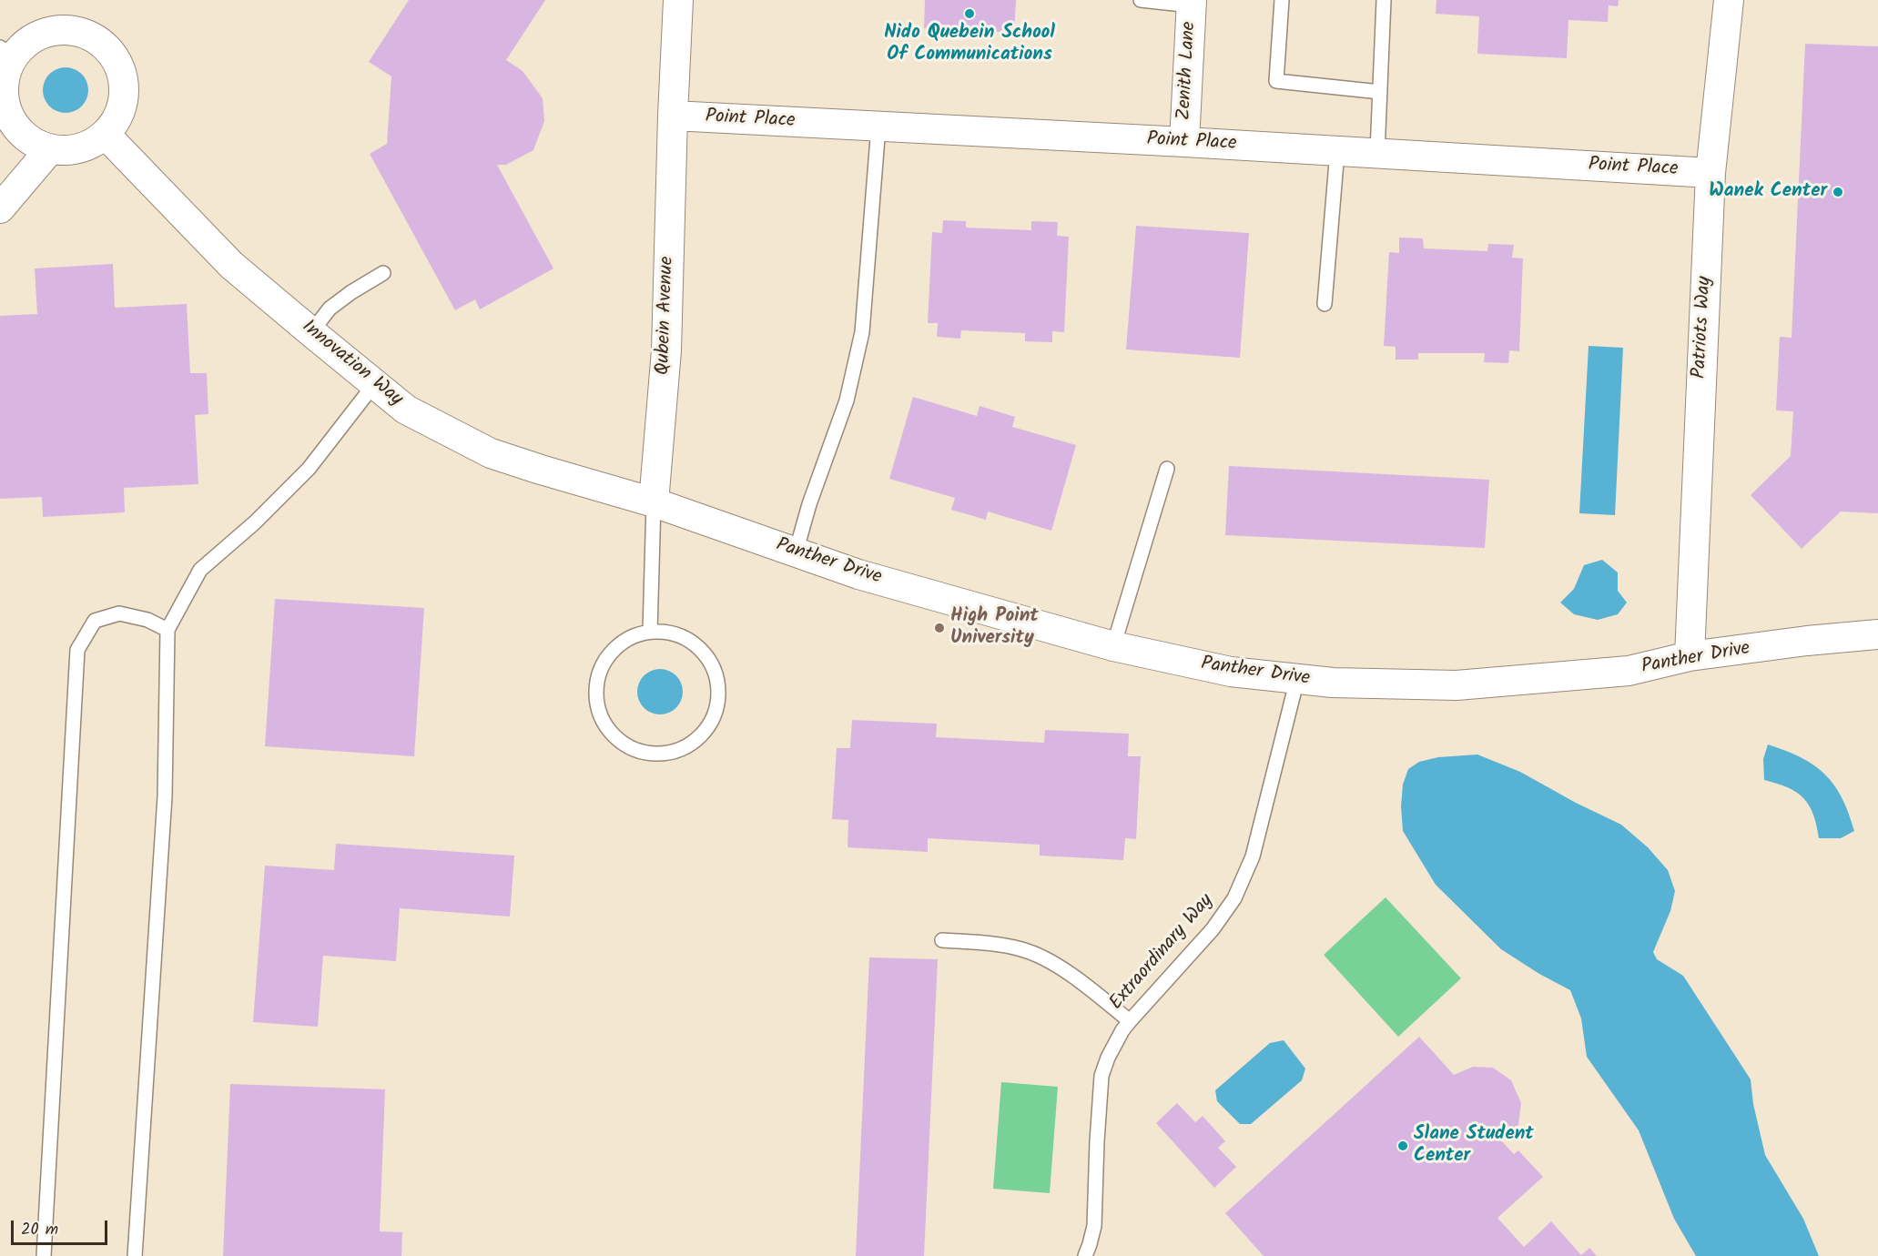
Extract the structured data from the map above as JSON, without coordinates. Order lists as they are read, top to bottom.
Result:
{
  "streets": {
    "street": [
      "Zenith Lane",
      "Point Place",
      "Qubein Avenue",
      "Patriots Way",
      "Innovation Way",
      "Panther Drive"
    ],
    "lane": ["Extraordinary Way"]
  },
  "crossings": [
    ["Zenith Lane", "Point Place"],
    ["Point Place", "Qubein Avenue"],
    ["Point Place", "Patriots Way"],
    ["Qubein Avenue", "Innovation Way"],
    ["Qubein Avenue", "Panther Drive"],
    ["Patriots Way", "Panther Drive"],
    ["Innovation Way", "Panther Drive"],
    ["Panther Drive", "Extraordinary Way"]
  ],
  "places": [
    "Nido Quebein School Of Communications",
    "Wanek Center",
    "High Point University",
    "Slane Student Center"
  ],
  "scale_bar": "20 m"
}
